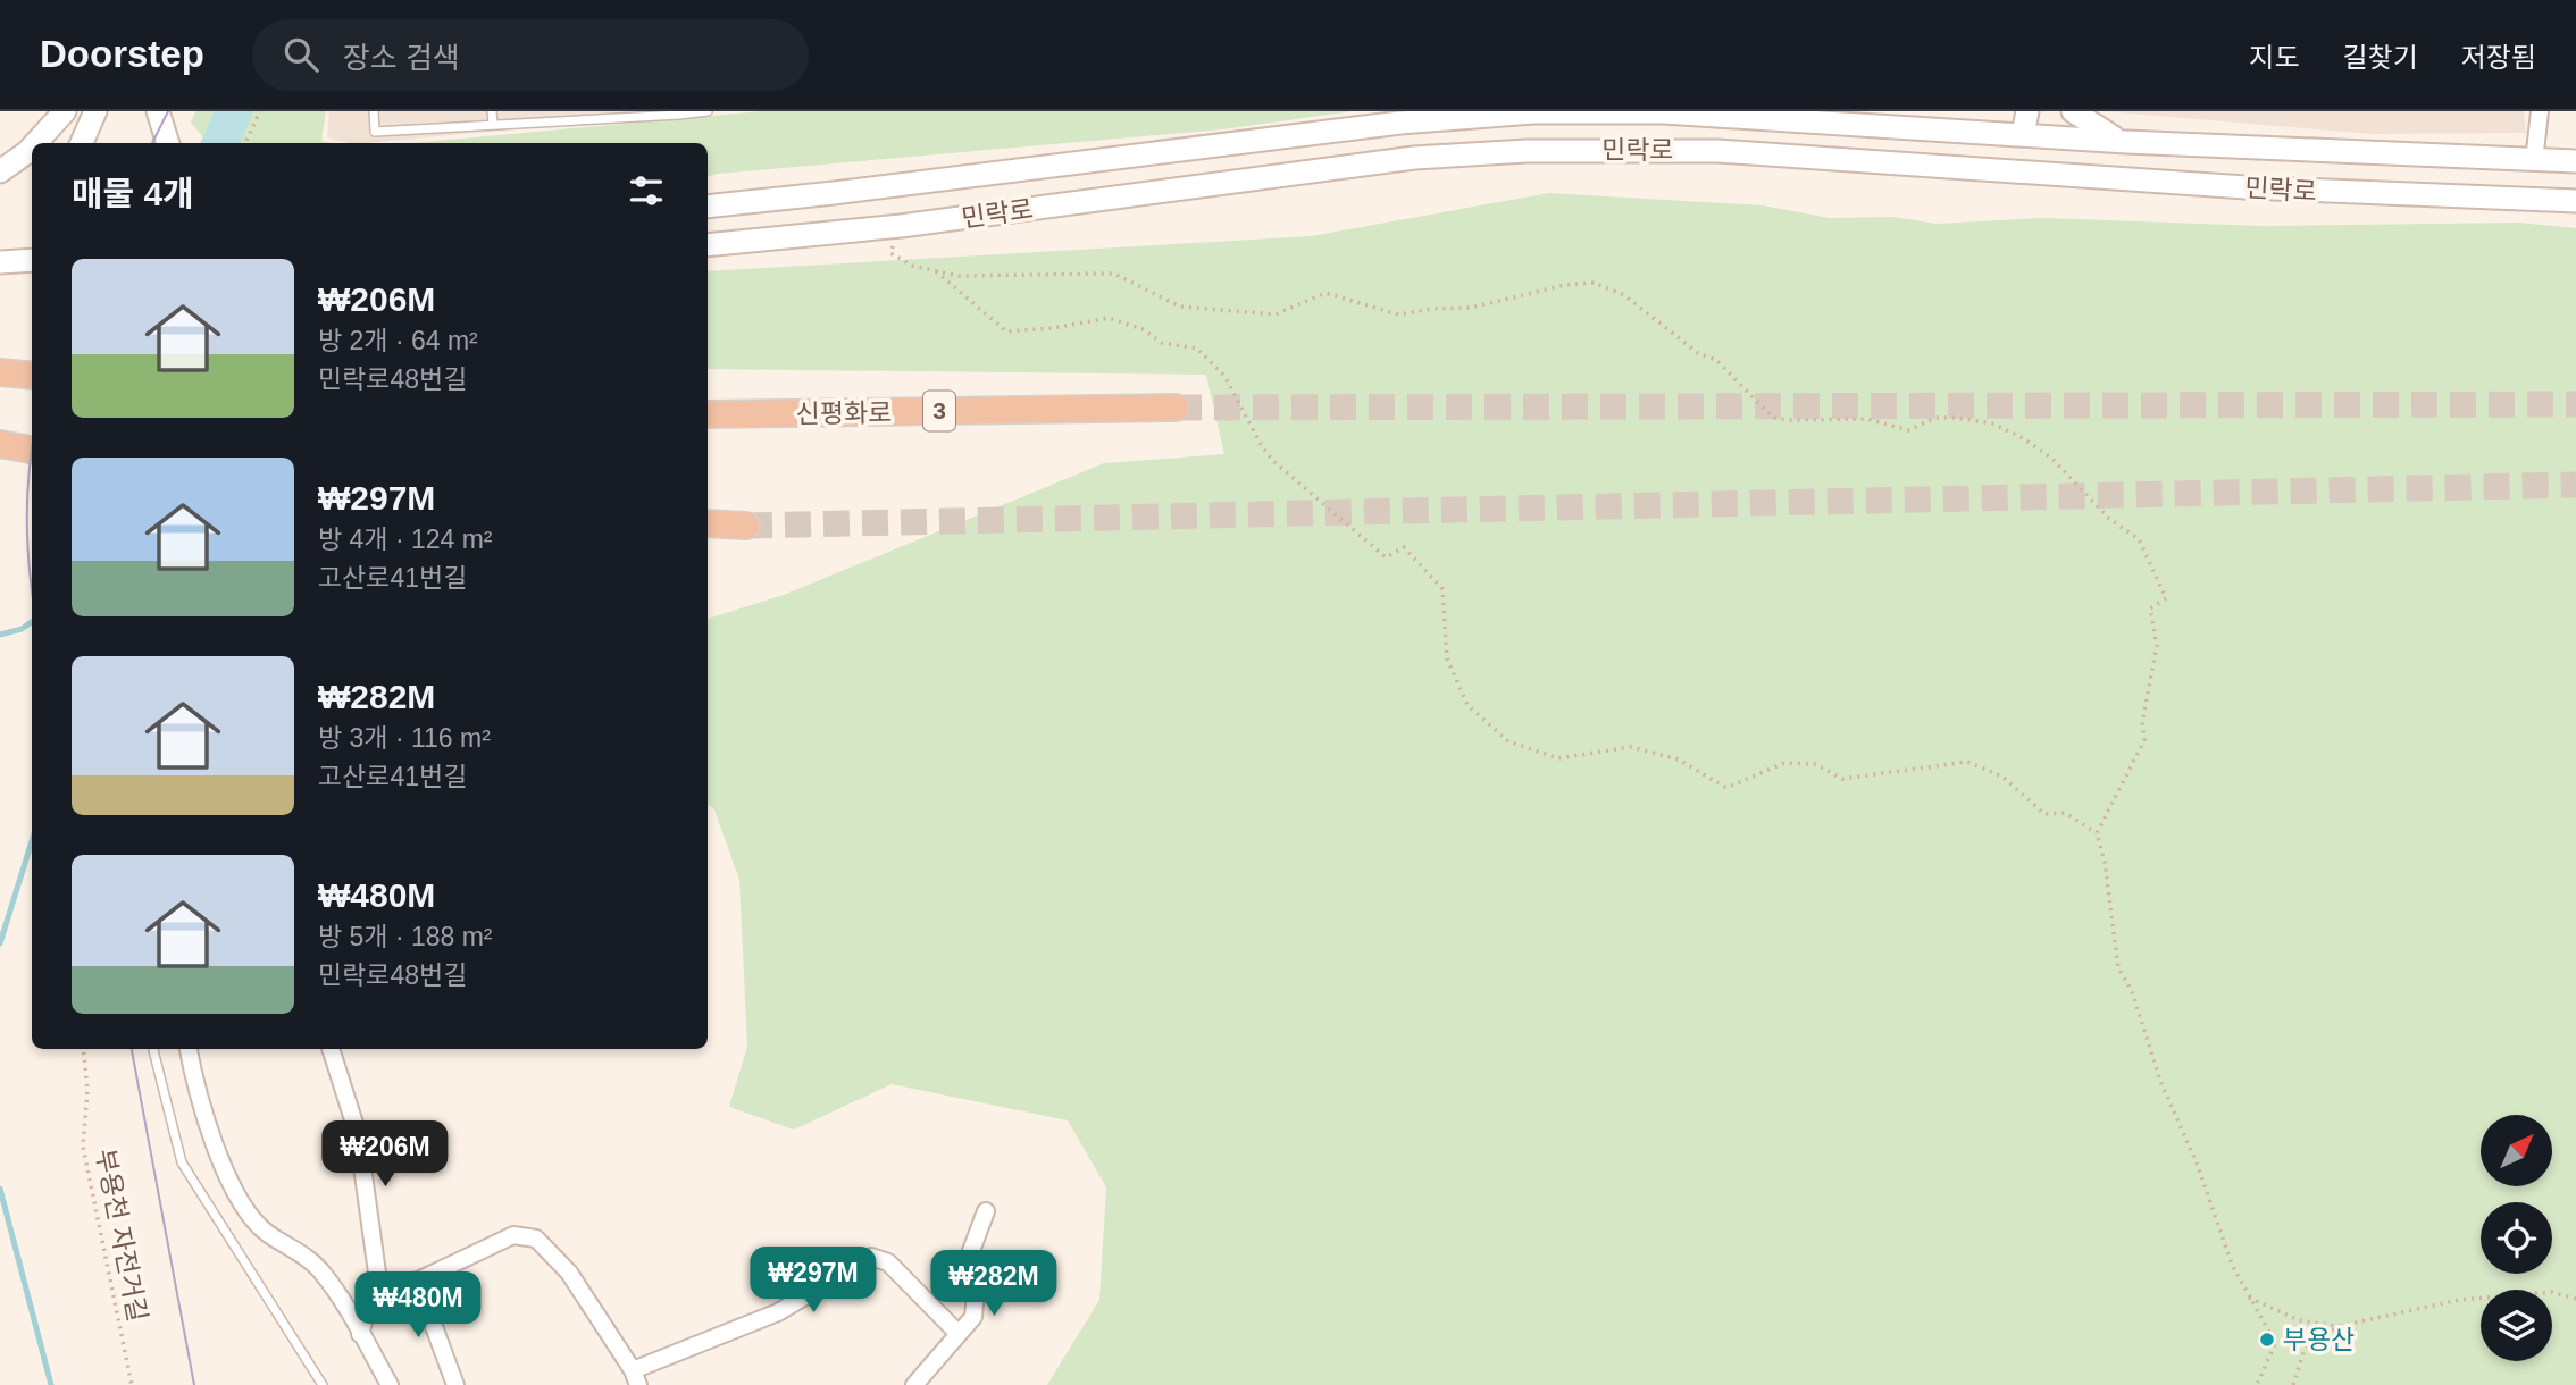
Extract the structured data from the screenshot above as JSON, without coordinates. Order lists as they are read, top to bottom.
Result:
{
  "streets": {
    "highway": ["3", "신평화로"],
    "main road": ["민락로"],
    "path": ["부용천 자전거길"]
  },
  "places": ["부용산"],
  "north": "top right",
  "page": {
    "header": "Doorstep",
    "search": "장소 검색",
    "nav": ["지도", "길찾기", "저장됨"],
    "heading": "매물 4개",
    "list": [
      {
        "name": "₩206M",
        "note": "방 2개 · 64 m² · 민락로48번길"
      },
      {
        "name": "₩297M",
        "note": "방 4개 · 124 m² · 고산로41번길"
      },
      {
        "name": "₩282M",
        "note": "방 3개 · 116 m² · 고산로41번길"
      },
      {
        "name": "₩480M",
        "note": "방 5개 · 188 m² · 민락로48번길"
      }
    ],
    "price": [
      "₩206M",
      "₩297M",
      "₩282M",
      "₩480M"
    ]
  }
}
